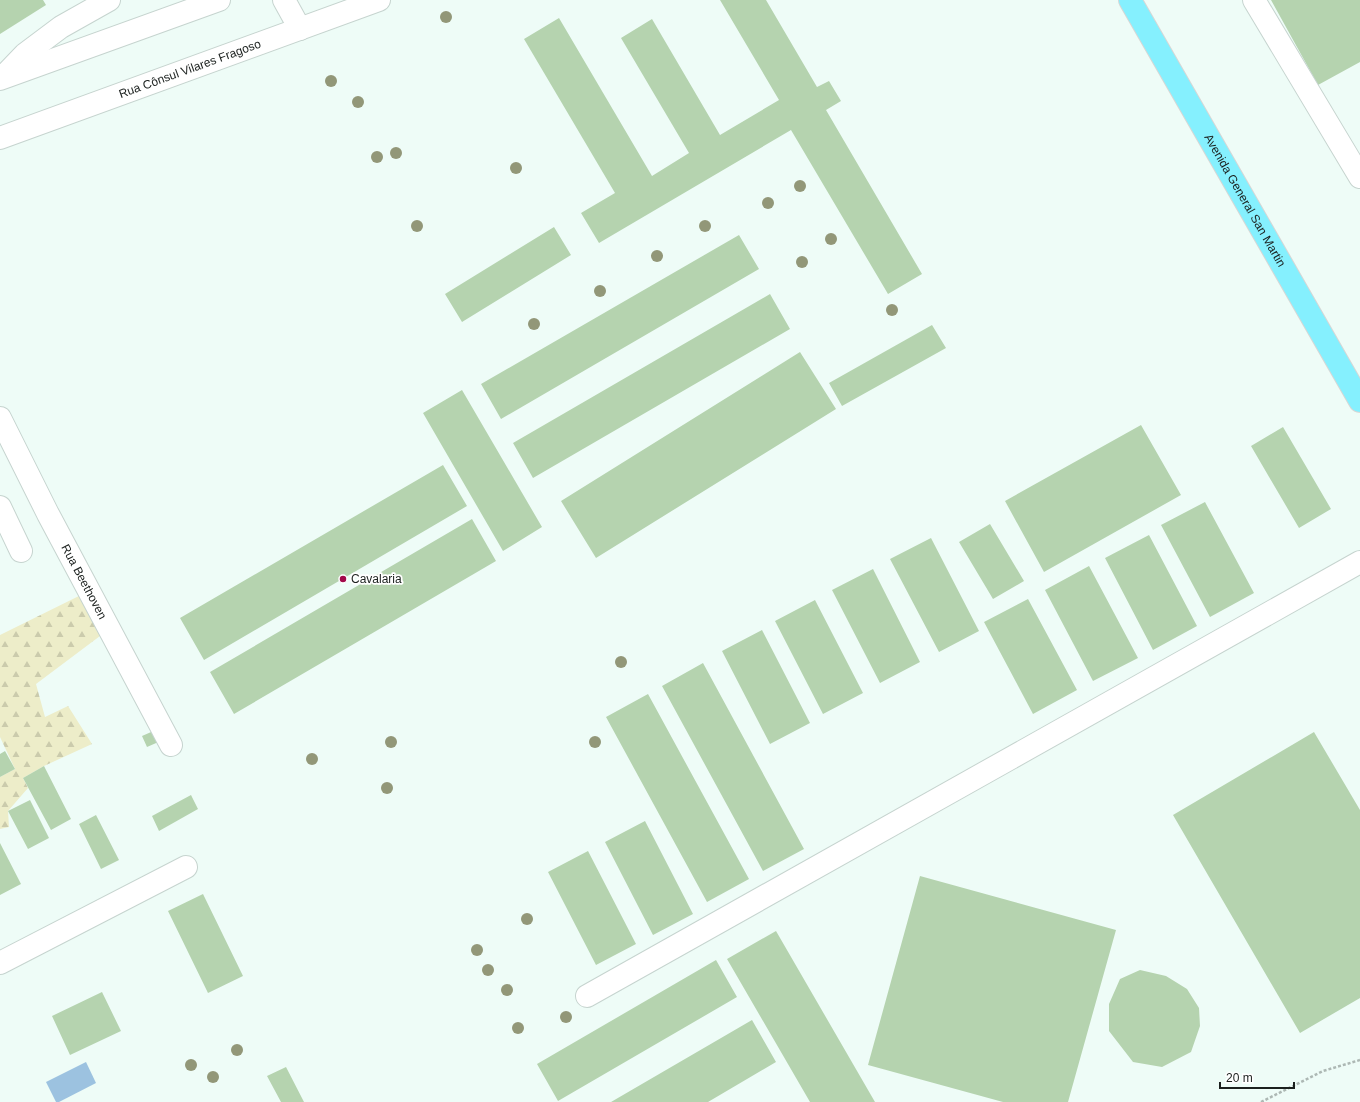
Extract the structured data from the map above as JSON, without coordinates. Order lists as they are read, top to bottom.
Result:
{
  "streets": {
    "main road": ["Avenida General San Martin"],
    "street": ["Rua Cônsul Vilares Fragoso", "Rua Beethoven"]
  },
  "places": ["Cavalaria"],
  "scale_bar": "20 m"
}
